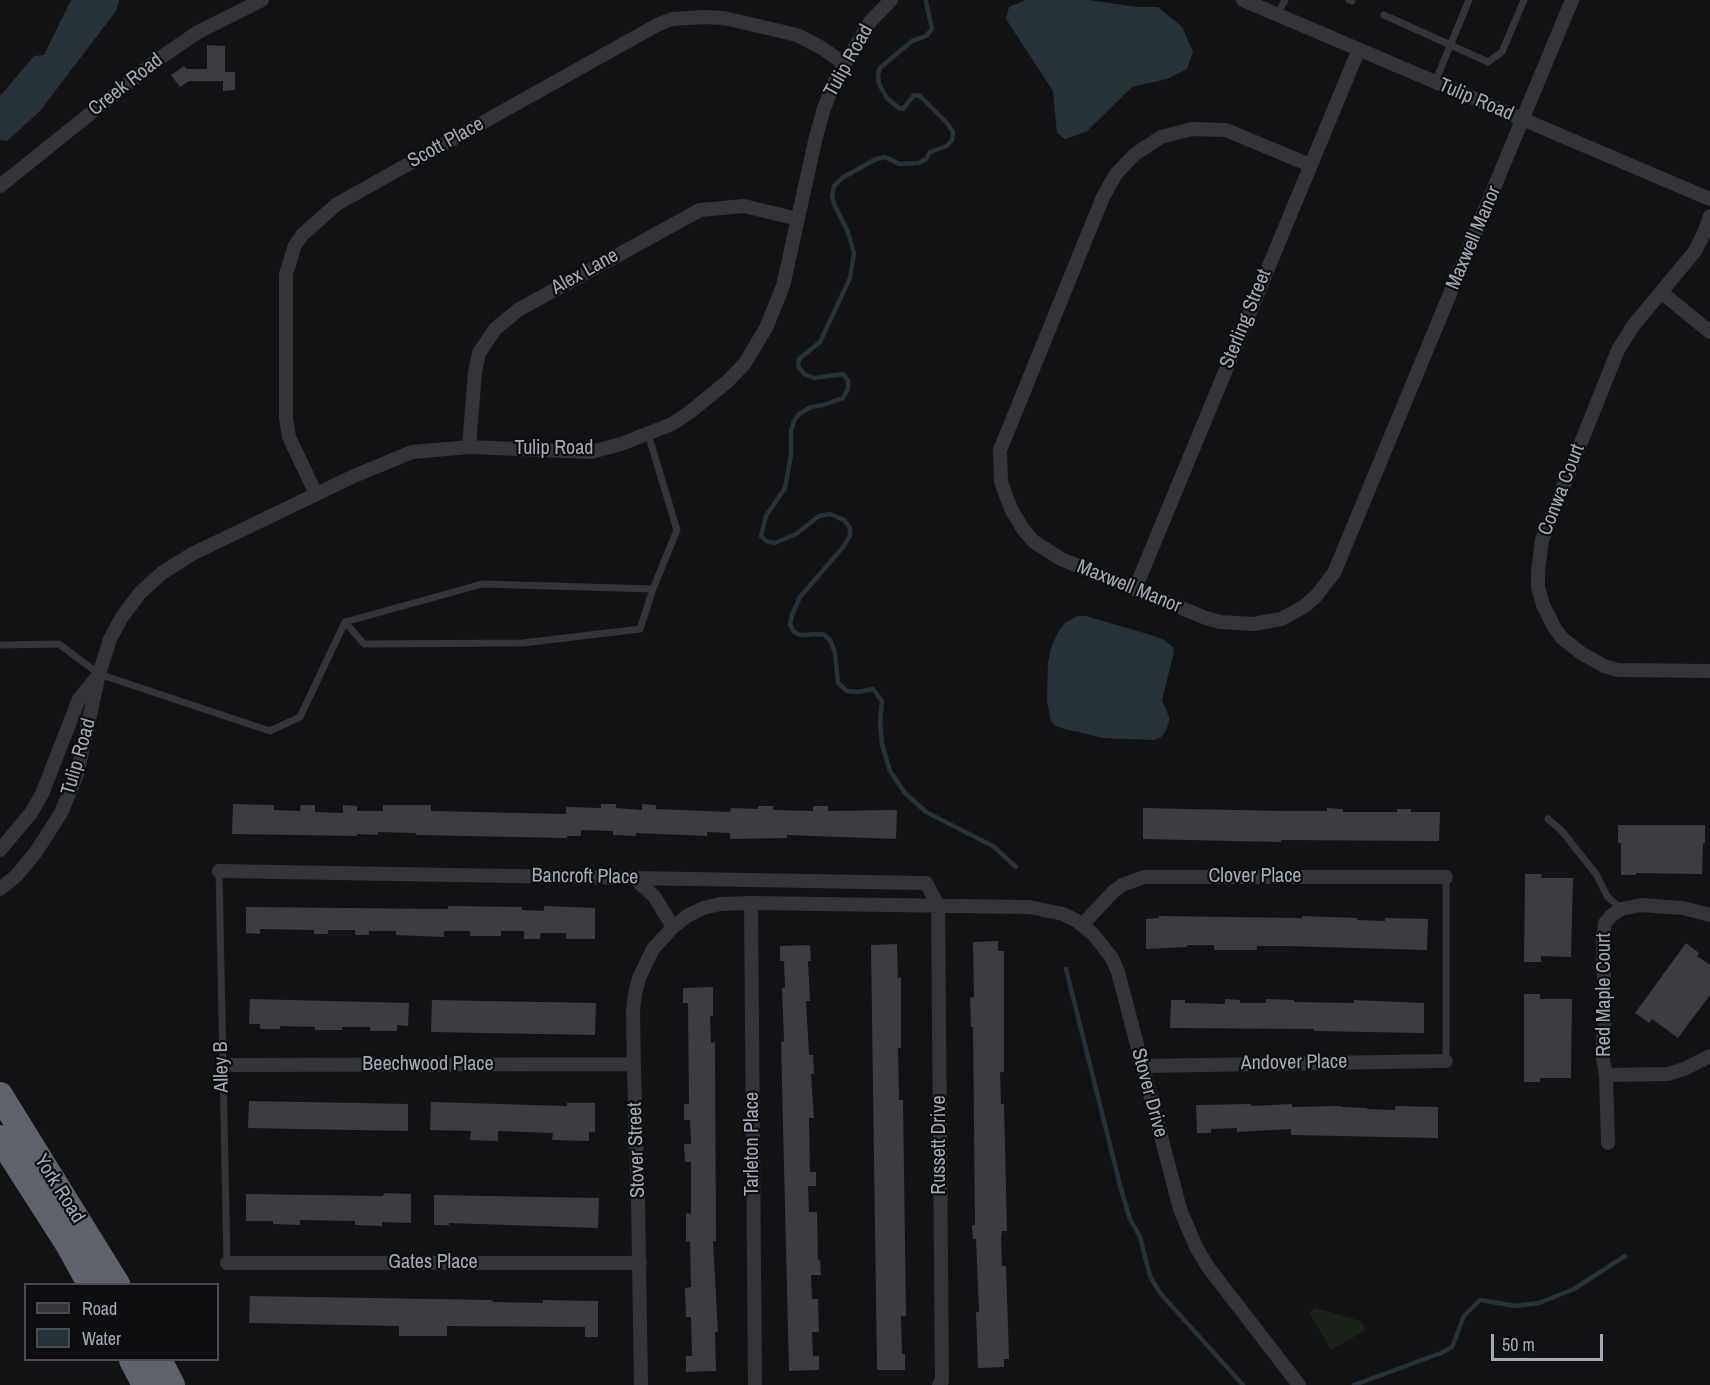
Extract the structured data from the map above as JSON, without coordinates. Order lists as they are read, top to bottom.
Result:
{
  "streets": {
    "highway": ["York Road"],
    "street": [
      "Tulip Road",
      "Creek Road",
      "Scott Place",
      "Maxwell Manor",
      "Alex Lane",
      "Sterling Street",
      "Conwa Court",
      "Bancroft Place",
      "Clover Place",
      "Red Maple Court",
      "Andover Place",
      "Beechwood Place",
      "Stover Drive",
      "Tarleton Place",
      "Russett Drive",
      "Stover Street",
      "Gates Place"
    ],
    "lane": ["Alley B"]
  },
  "crossings": [
    ["Tulip Road", "Scott Place"],
    ["Tulip Road", "Maxwell Manor"],
    ["Tulip Road", "Alex Lane"],
    ["Tulip Road", "Sterling Street"],
    ["Maxwell Manor", "Sterling Street"],
    ["Bancroft Place", "Alley B"],
    ["Bancroft Place", "Stover Drive"],
    ["Bancroft Place", "Russett Drive"],
    ["Bancroft Place", "Stover Street"],
    ["Clover Place", "Stover Drive"],
    ["Andover Place", "Stover Drive"],
    ["Beechwood Place", "Alley B"],
    ["Beechwood Place", "Stover Street"],
    ["Alley B", "Gates Place"],
    ["Stover Drive", "Russett Drive"],
    ["Stover Drive", "Stover Street"],
    ["Tarleton Place", "Stover Street"],
    ["Russett Drive", "Stover Street"],
    ["Stover Street", "Gates Place"]
  ],
  "legend": ["Road", "Water"],
  "scale_bar": "50 m"
}
